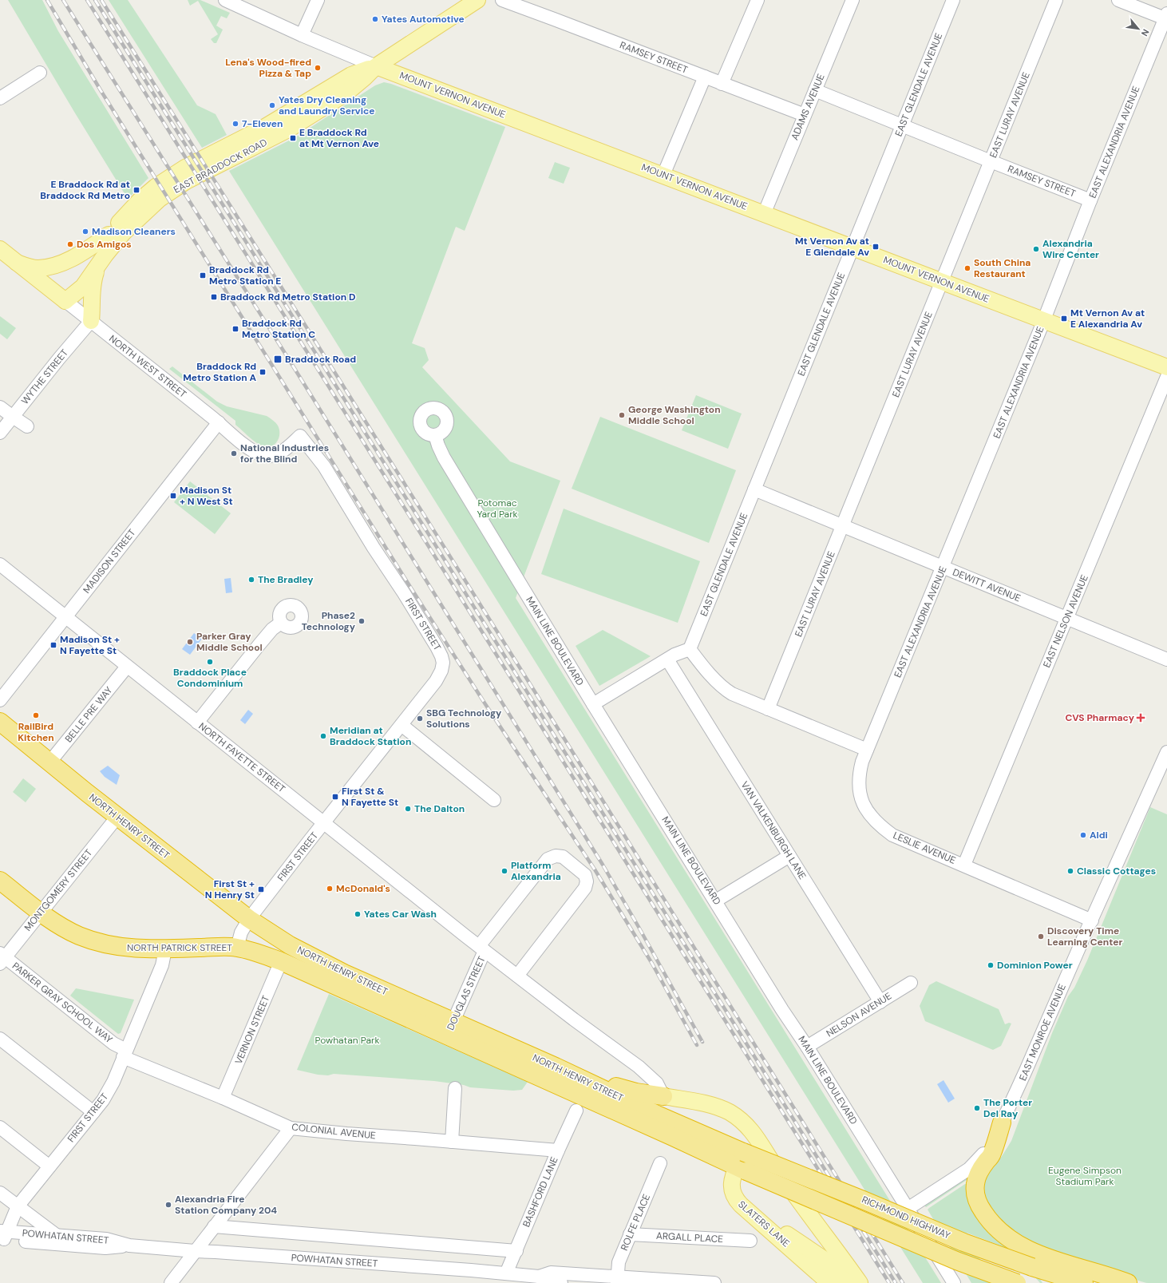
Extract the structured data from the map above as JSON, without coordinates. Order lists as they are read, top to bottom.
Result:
{
  "streets": {
    "highway": ["NORTH HENRY STREET", "NORTH PATRICK STREET", "RICHMOND HIGHWAY"],
    "main road": [
      "MOUNT VERNON AVENUE",
      "EAST BRADDOCK ROAD",
      "NORTH WEST STREET",
      "SLATERS LANE"
    ],
    "street": [
      "RAMSEY STREET",
      "EAST GLENDALE AVENUE",
      "ADAMS AVENUE",
      "EAST LURAY AVENUE",
      "EAST ALEXANDRIA AVENUE",
      "WYTHE STREET",
      "MADISON STREET",
      "DEWITT AVENUE",
      "EAST NELSON AVENUE",
      "FIRST STREET",
      "MAIN LINE BOULEVARD",
      "BELLE PRE WAY",
      "NORTH FAYETTE STREET",
      "VAN VALKENBURGH LANE",
      "LESLIE AVENUE",
      "MONTGOMERY STREET",
      "DOUGLAS STREET",
      "PARKER GRAY SCHOOL WAY",
      "NELSON AVENUE",
      "VERNON STREET",
      "EAST MONROE AVENUE",
      "COLONIAL AVENUE",
      "BASHFORD LANE",
      "ROLFE PLACE",
      "POWHATAN STREET",
      "ARGALL PLACE"
    ]
  },
  "crossings": [
    ["RAMSEY STREET", "EAST GLENDALE AVENUE"],
    ["RAMSEY STREET", "ADAMS AVENUE"],
    ["RAMSEY STREET", "EAST LURAY AVENUE"],
    ["RAMSEY STREET", "EAST ALEXANDRIA AVENUE"],
    ["EAST GLENDALE AVENUE", "MOUNT VERNON AVENUE"],
    ["EAST GLENDALE AVENUE", "DEWITT AVENUE"],
    ["MOUNT VERNON AVENUE", "ADAMS AVENUE"],
    ["MOUNT VERNON AVENUE", "EAST LURAY AVENUE"],
    ["MOUNT VERNON AVENUE", "EAST ALEXANDRIA AVENUE"],
    ["MOUNT VERNON AVENUE", "EAST BRADDOCK ROAD"],
    ["EAST LURAY AVENUE", "DEWITT AVENUE"],
    ["EAST ALEXANDRIA AVENUE", "DEWITT AVENUE"],
    ["EAST ALEXANDRIA AVENUE", "LESLIE AVENUE"],
    ["EAST BRADDOCK ROAD", "NORTH WEST STREET"],
    ["NORTH WEST STREET", "WYTHE STREET"],
    ["NORTH WEST STREET", "MADISON STREET"],
    ["NORTH WEST STREET", "FIRST STREET"],
    ["MADISON STREET", "NORTH FAYETTE STREET"],
    ["DEWITT AVENUE", "EAST NELSON AVENUE"],
    ["EAST NELSON AVENUE", "LESLIE AVENUE"],
    ["FIRST STREET", "NORTH FAYETTE STREET"],
    ["FIRST STREET", "NORTH HENRY STREET"],
    ["FIRST STREET", "NORTH PATRICK STREET"],
    ["FIRST STREET", "PARKER GRAY SCHOOL WAY"],
    ["FIRST STREET", "COLONIAL AVENUE"],
    ["FIRST STREET", "POWHATAN STREET"],
    ["MAIN LINE BOULEVARD", "NELSON AVENUE"],
    ["MAIN LINE BOULEVARD", "EAST MONROE AVENUE"],
    ["BELLE PRE WAY", "NORTH FAYETTE STREET"],
    ["BELLE PRE WAY", "NORTH HENRY STREET"],
    ["NORTH FAYETTE STREET", "DOUGLAS STREET"],
    ["NORTH HENRY STREET", "MONTGOMERY STREET"],
    ["NORTH HENRY STREET", "NORTH PATRICK STREET"],
    ["NORTH HENRY STREET", "DOUGLAS STREET"],
    ["NORTH HENRY STREET", "VERNON STREET"],
    ["NORTH HENRY STREET", "RICHMOND HIGHWAY"],
    ["NORTH HENRY STREET", "SLATERS LANE"],
    ["VAN VALKENBURGH LANE", "NELSON AVENUE"],
    ["LESLIE AVENUE", "EAST MONROE AVENUE"],
    ["MONTGOMERY STREET", "NORTH PATRICK STREET"],
    ["MONTGOMERY STREET", "PARKER GRAY SCHOOL WAY"],
    ["NORTH PATRICK STREET", "VERNON STREET"],
    ["PARKER GRAY SCHOOL WAY", "COLONIAL AVENUE"],
    ["VERNON STREET", "COLONIAL AVENUE"],
    ["COLONIAL AVENUE", "BASHFORD LANE"],
    ["BASHFORD LANE", "POWHATAN STREET"],
    ["RICHMOND HIGHWAY", "SLATERS LANE"],
    ["ROLFE PLACE", "POWHATAN STREET"],
    ["ROLFE PLACE", "ARGALL PLACE"]
  ],
  "parks": ["Potomac Yard Park", "Powhatan Park", "Eugene Simpson Stadium Park"],
  "places": {
    "other": [
      "Yates Automotive",
      "Lena's Wood-fired Pizza & Tap",
      "Yates Dry Cleaning and Laundry Service",
      "7-Eleven",
      "Madison Cleaners",
      "Dos Amigos",
      "Alexandria Wire Center",
      "South China Restaurant",
      "George Washington Middle School",
      "National Industries for the Blind",
      "The Bradley",
      "Phase2 Technology",
      "Parker Gray Middle School",
      "Braddock Place Condominium",
      "RailBird Kitchen",
      "SBG Technology Solutions",
      "Meridian at Braddock Station",
      "The Dalton",
      "Aldi",
      "Platform Alexandria",
      "Classic Cottages",
      "McDonald's",
      "Yates Car Wash",
      "Discovery Time Learning Center",
      "Dominion Power",
      "The Porter Del Ray",
      "Alexandria Fire Station Company 204"
    ],
    "transit": [
      "E Braddock Rd at Mt Vernon Ave",
      "E Braddock Rd at Braddock Rd Metro",
      "Mt Vernon Av at E Glendale Av",
      "Braddock Rd Metro Station E",
      "Braddock Rd Metro Station D",
      "Mt Vernon Av at E Alexandria Av",
      "Braddock Rd Metro Station C",
      "Braddock Road",
      "Braddock Rd Metro Station A",
      "Madison St + N West St",
      "Madison St + N Fayette St",
      "First St & N Fayette St",
      "First St + N Henry St"
    ],
    "health": ["CVS Pharmacy"]
  },
  "north": "bottom right"
}
